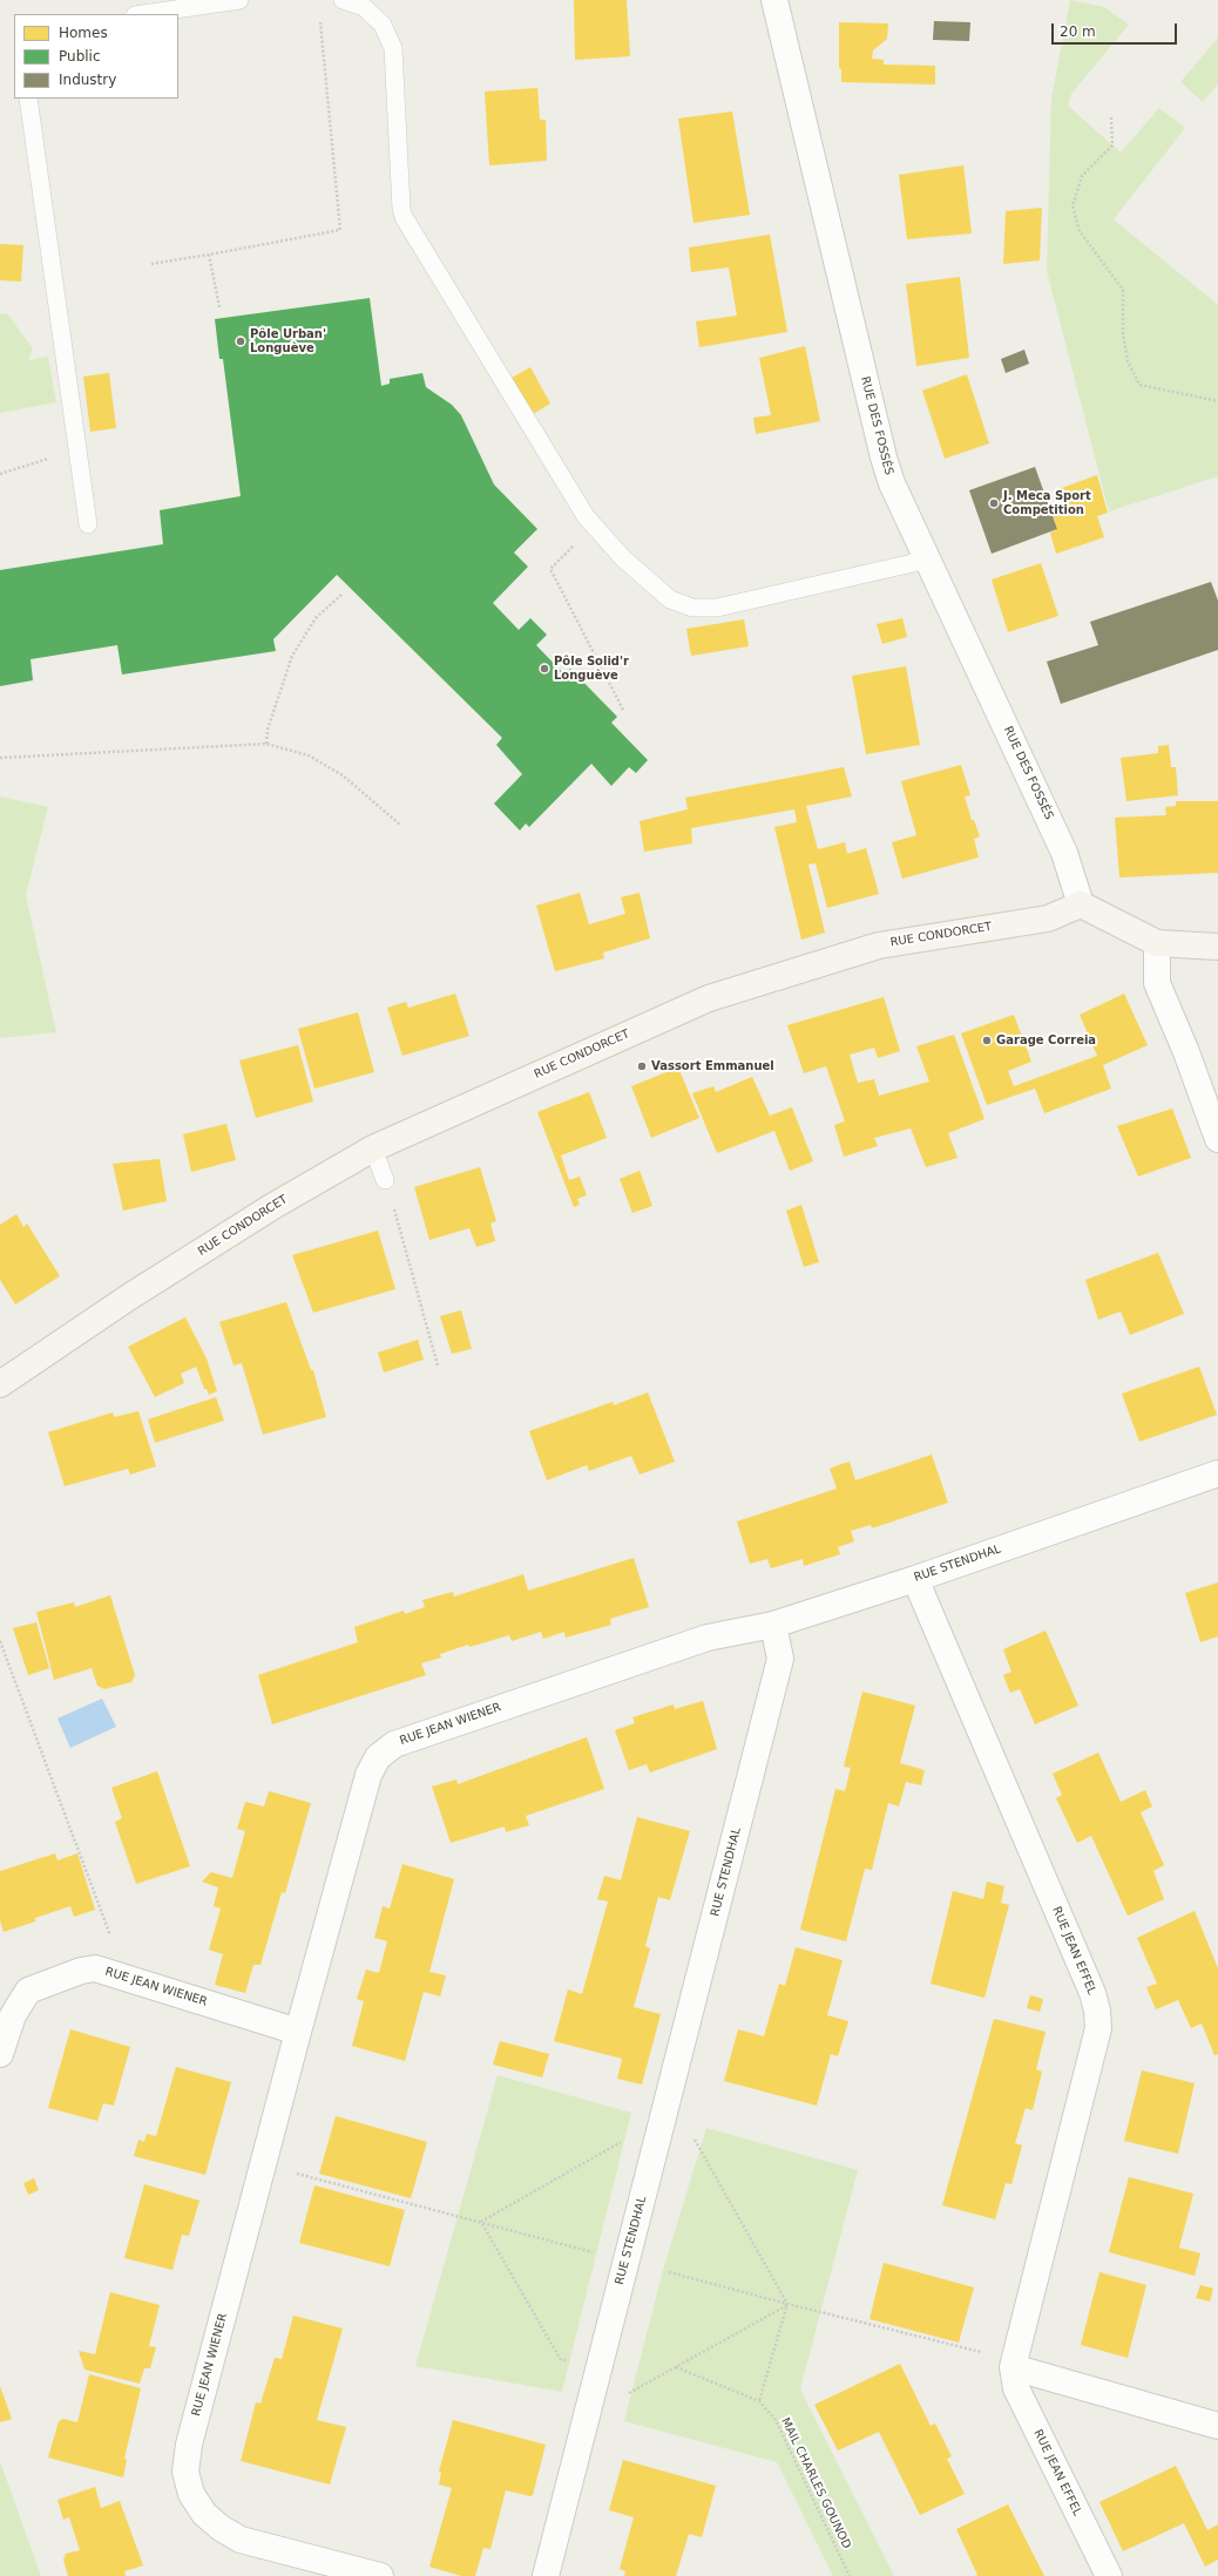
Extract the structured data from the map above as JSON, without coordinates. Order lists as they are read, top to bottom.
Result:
{
  "streets": {
    "street": [
      "RUE DES FOSSÉS",
      "RUE CONDORCET",
      "RUE STENDHAL",
      "RUE JEAN WIENER",
      "RUE JEAN EFFEL"
    ],
    "path": ["MAIL CHARLES GOUNOD"]
  },
  "crossings": [
    ["RUE DES FOSSÉS", "RUE CONDORCET"],
    ["RUE STENDHAL", "RUE JEAN WIENER"],
    ["RUE STENDHAL", "RUE JEAN EFFEL"]
  ],
  "places": [
    "Pôle Urban' Longuève",
    "J. Meca Sport Competition",
    "Pôle Solid'r Longuève",
    "Garage Correia",
    "Vassort Emmanuel"
  ],
  "legend": ["Homes", "Public", "Industry"],
  "scale_bar": "20 m"
}
